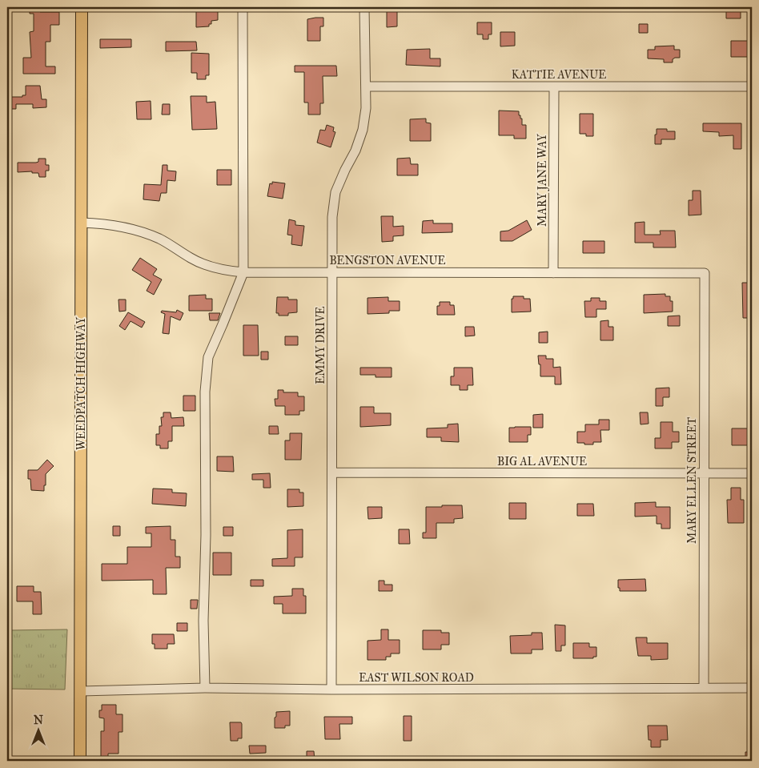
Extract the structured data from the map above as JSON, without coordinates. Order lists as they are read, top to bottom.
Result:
{
  "streets": {
    "main road": ["WEEDPATCH HIGHWAY"],
    "street": [
      "KATTIE AVENUE",
      "MARY JANE WAY",
      "BENGSTON AVENUE",
      "EMMY DRIVE",
      "BIG AL AVENUE",
      "MARY ELLEN STREET",
      "EAST WILSON ROAD"
    ]
  },
  "crossings": [
    ["KATTIE AVENUE", "MARY JANE WAY"],
    ["KATTIE AVENUE", "EMMY DRIVE"],
    ["MARY JANE WAY", "BENGSTON AVENUE"],
    ["BENGSTON AVENUE", "EMMY DRIVE"],
    ["BENGSTON AVENUE", "WEEDPATCH HIGHWAY"],
    ["BENGSTON AVENUE", "MARY ELLEN STREET"],
    ["EMMY DRIVE", "BIG AL AVENUE"],
    ["EMMY DRIVE", "EAST WILSON ROAD"],
    ["WEEDPATCH HIGHWAY", "EAST WILSON ROAD"],
    ["BIG AL AVENUE", "MARY ELLEN STREET"],
    ["MARY ELLEN STREET", "EAST WILSON ROAD"]
  ],
  "north": "top"
}
